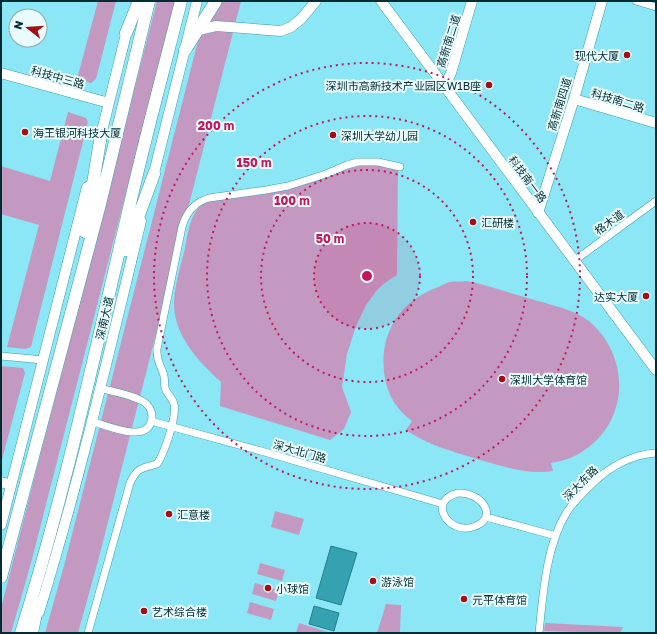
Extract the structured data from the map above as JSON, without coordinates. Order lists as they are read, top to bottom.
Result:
{
  "streets": {
    "main road": [
      "高新南二道",
      "科技中三路",
      "科技南二路",
      "高新南四道",
      "科技南一路",
      "深南大道"
    ],
    "street": ["格木道", "深大北门路", "深大东路"]
  },
  "crossings": [
    ["高新南二道", "科技南一路"],
    ["科技南二路", "高新南四道"],
    ["高新南四道", "科技南一路"],
    ["科技南一路", "格木道"]
  ],
  "places": [
    "现代大厦",
    "深圳市高新技术产业园区W1B座",
    "海王银河科技大厦",
    "深圳大学幼儿园",
    "汇研楼",
    "达实大厦",
    "深圳大学体育馆",
    "汇意楼",
    "游泳馆",
    "小球馆",
    "元平体育馆",
    "艺术综合楼"
  ],
  "north": "left",
  "rings": [
    "200 m",
    "150 m",
    "100 m",
    "50 m"
  ]
}
